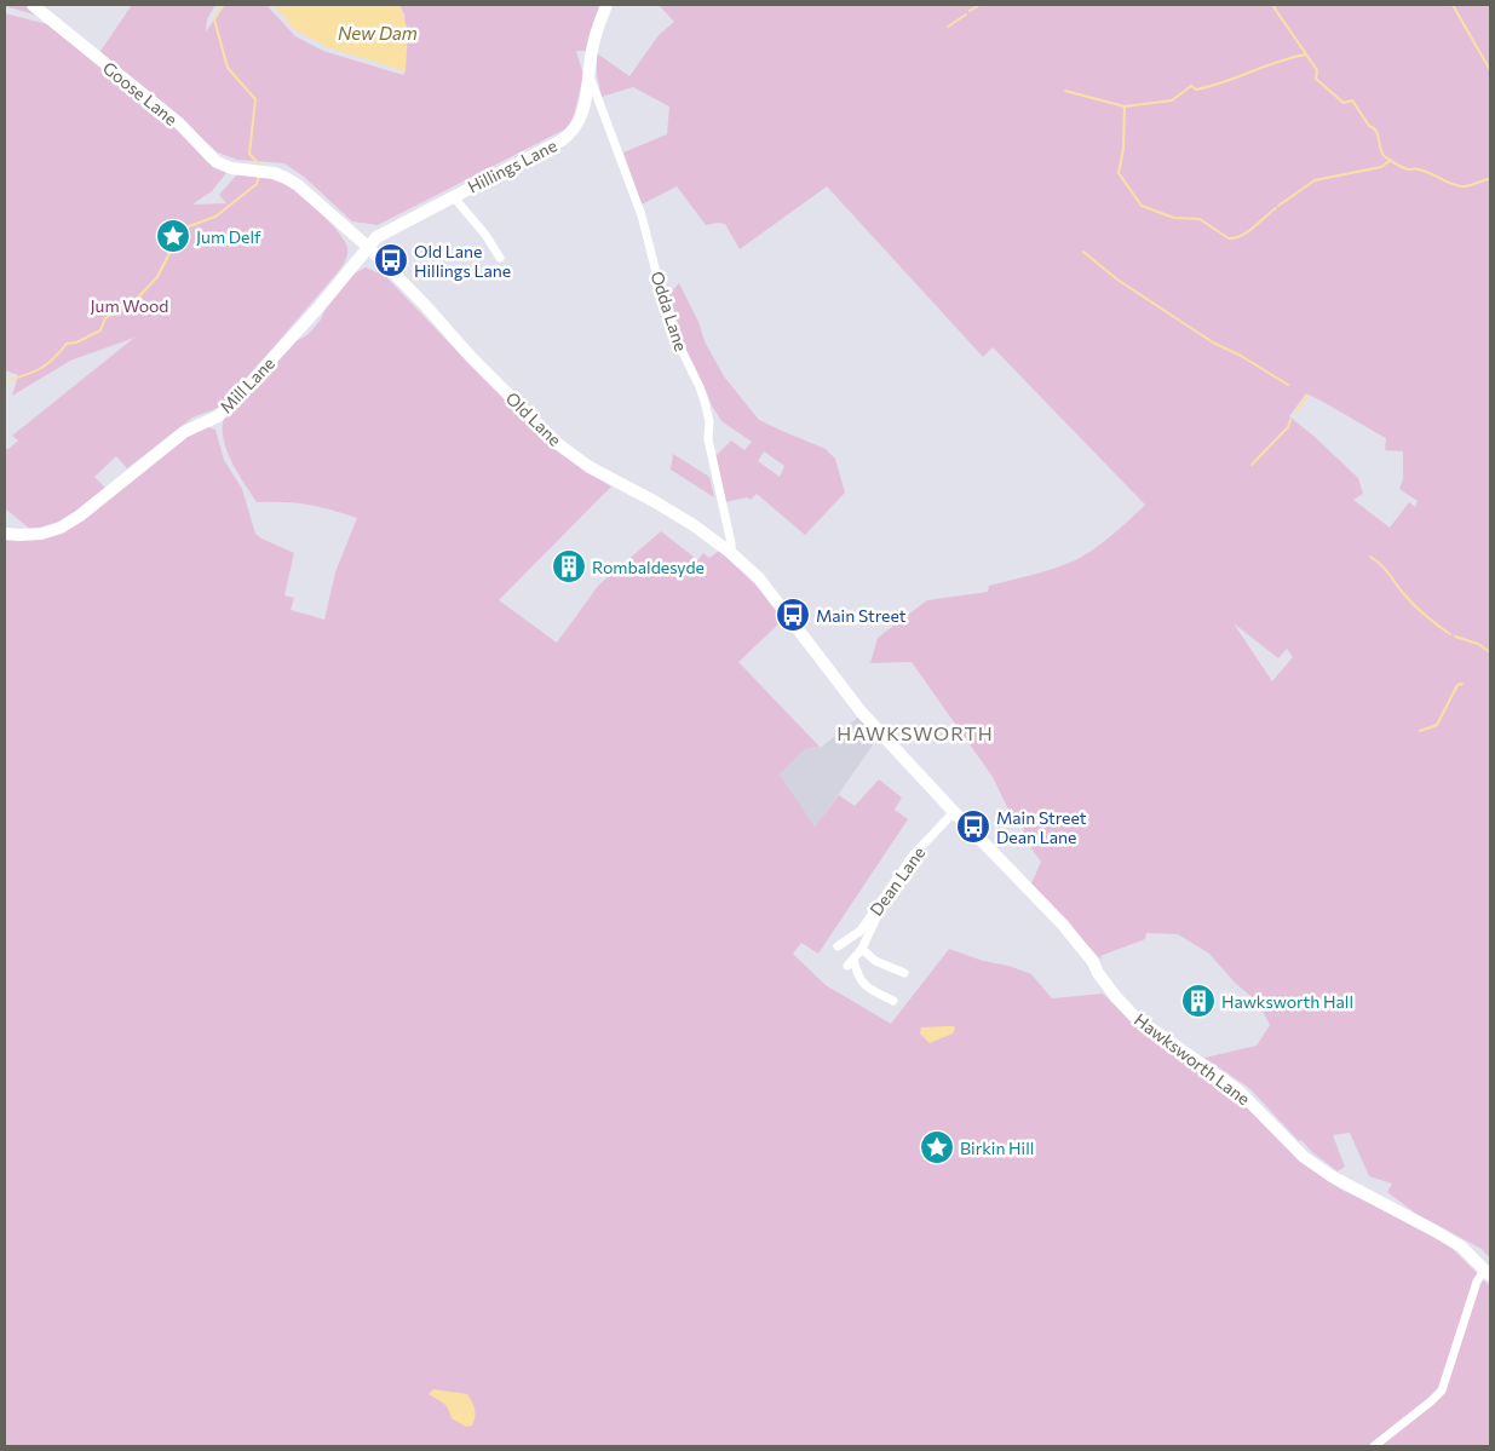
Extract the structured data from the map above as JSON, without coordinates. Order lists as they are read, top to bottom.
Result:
{
  "streets": {
    "street": [
      "Goose Lane",
      "Hillings Lane",
      "Odda Lane",
      "Mill Lane",
      "Old Lane",
      "Dean Lane",
      "Hawksworth Lane"
    ]
  },
  "crossings": [
    ["Goose Lane", "Hillings Lane"],
    ["Goose Lane", "Mill Lane"],
    ["Goose Lane", "Old Lane"],
    ["Hillings Lane", "Odda Lane"],
    ["Hillings Lane", "Mill Lane"],
    ["Hillings Lane", "Old Lane"],
    ["Odda Lane", "Old Lane"],
    ["Mill Lane", "Old Lane"],
    ["Dean Lane", "Hawksworth Lane"]
  ],
  "districts": ["HAWKSWORTH"],
  "water": ["New Dam"],
  "parks": ["Jum Wood"],
  "places": {
    "place": ["Jum Delf", "Birkin Hill"],
    "bus stop": ["Old Lane Hillings Lane", "Main Street", "Main Street Dean Lane"],
    "building": ["Rombaldesyde", "Hawksworth Hall"]
  }
}
